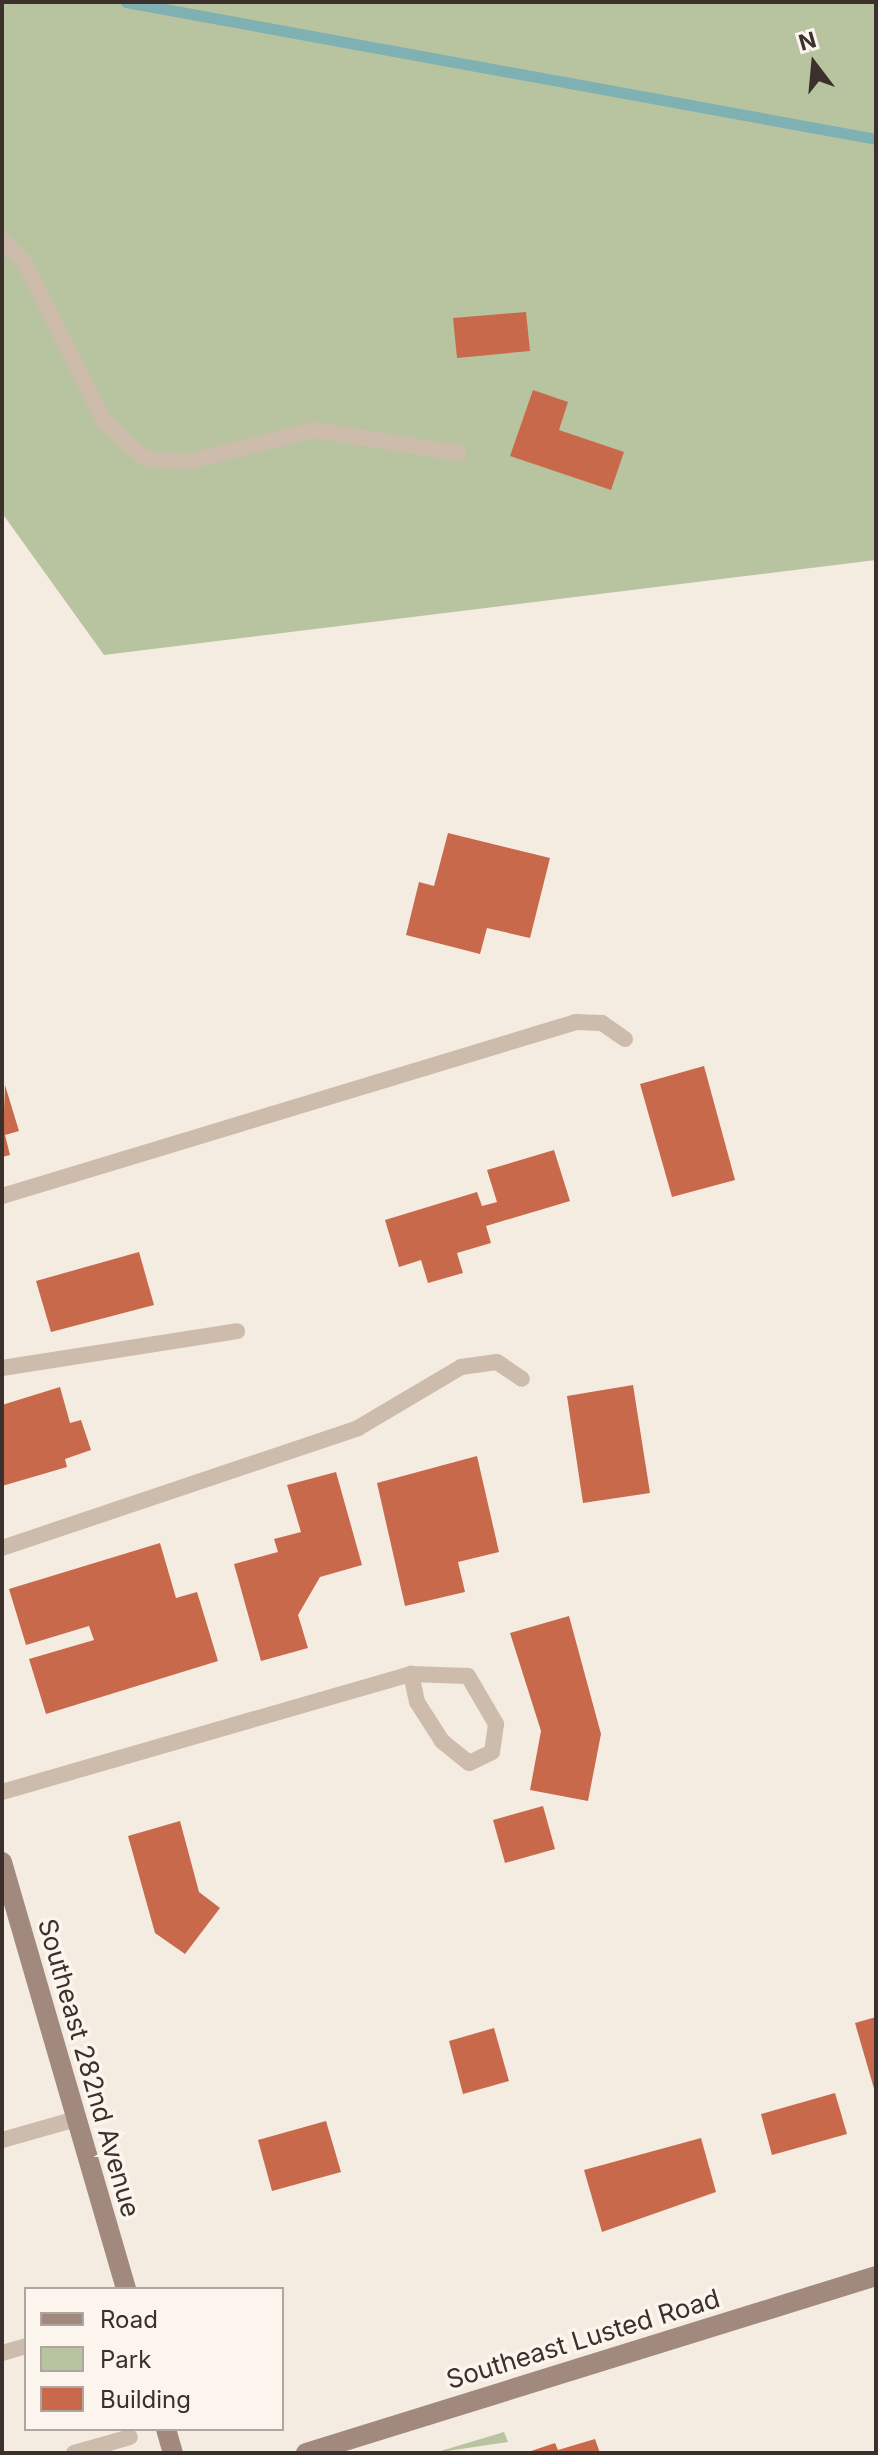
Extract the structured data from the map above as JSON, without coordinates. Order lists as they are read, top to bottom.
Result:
{
  "streets": {
    "main road": ["Southeast 282nd Avenue", "Southeast Lusted Road"]
  },
  "legend": ["Road", "Park", "Building"],
  "north": "top"
}
